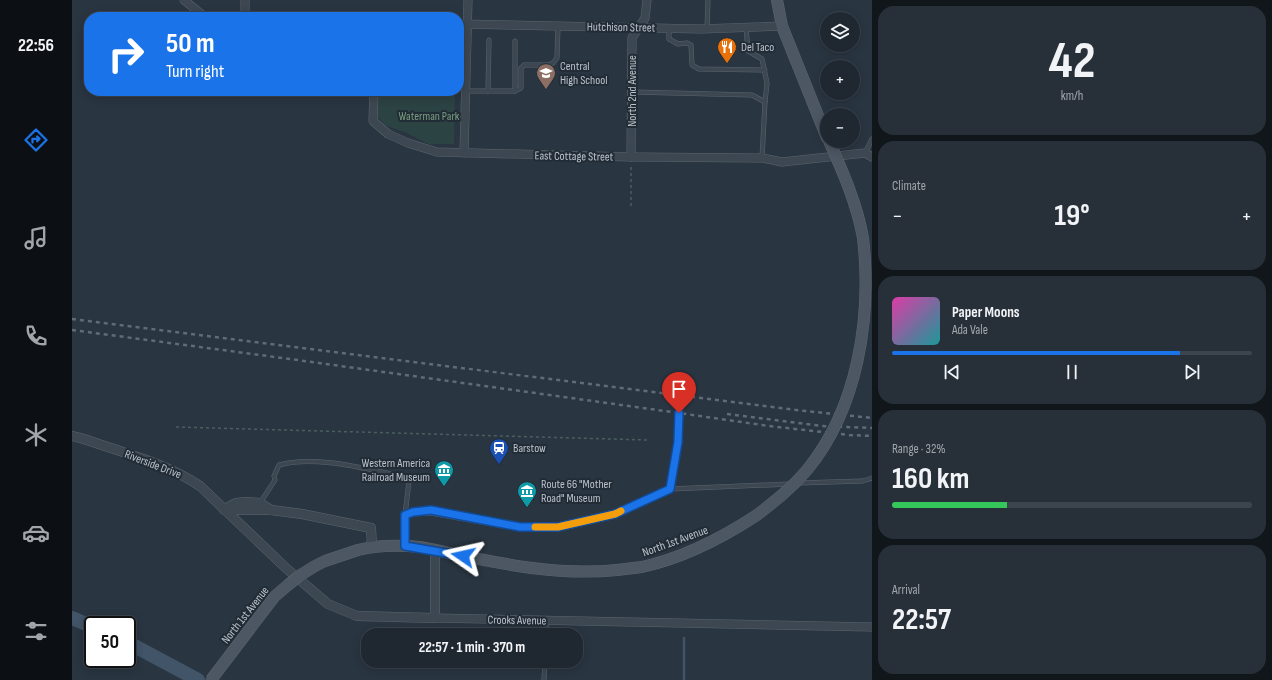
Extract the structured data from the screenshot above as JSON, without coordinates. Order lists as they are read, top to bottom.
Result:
{
  "streets": {
    "main road": ["North 1st Avenue"],
    "street": [
      "Hutchison Street",
      "North 2nd Avenue",
      "East Cottage Street",
      "Riverside Drive",
      "Crooks Avenue"
    ]
  },
  "crossings": [
    ["Hutchison Street", "North 2nd Avenue"],
    ["North 2nd Avenue", "East Cottage Street"],
    ["Riverside Drive", "Crooks Avenue"]
  ],
  "parks": ["Waterman Park"],
  "places": {
    "restaurant": ["Del Taco"],
    "school or university": ["Central High School"],
    "station": ["Barstow"],
    "museum": ["Western America Railroad Museum", "Route 66 \"Mother Road\" Museum"]
  },
  "page": {
    "tabs": "22:56",
    "tile": [
      ["42", "km/h"],
      "Climate",
      ["Range · 32%", "160 km"],
      ["Arrival", "22:57"]
    ],
    "map_buttons": ["+", "−"],
    "turn": ["50 m", "Turn right"],
    "heat": ["−", "19°", "+"],
    "song": ["Paper Moons", "Ada Vale"],
    "limit": "50",
    "trip": "22:57 · 1 min · 370 m"
  }
}
